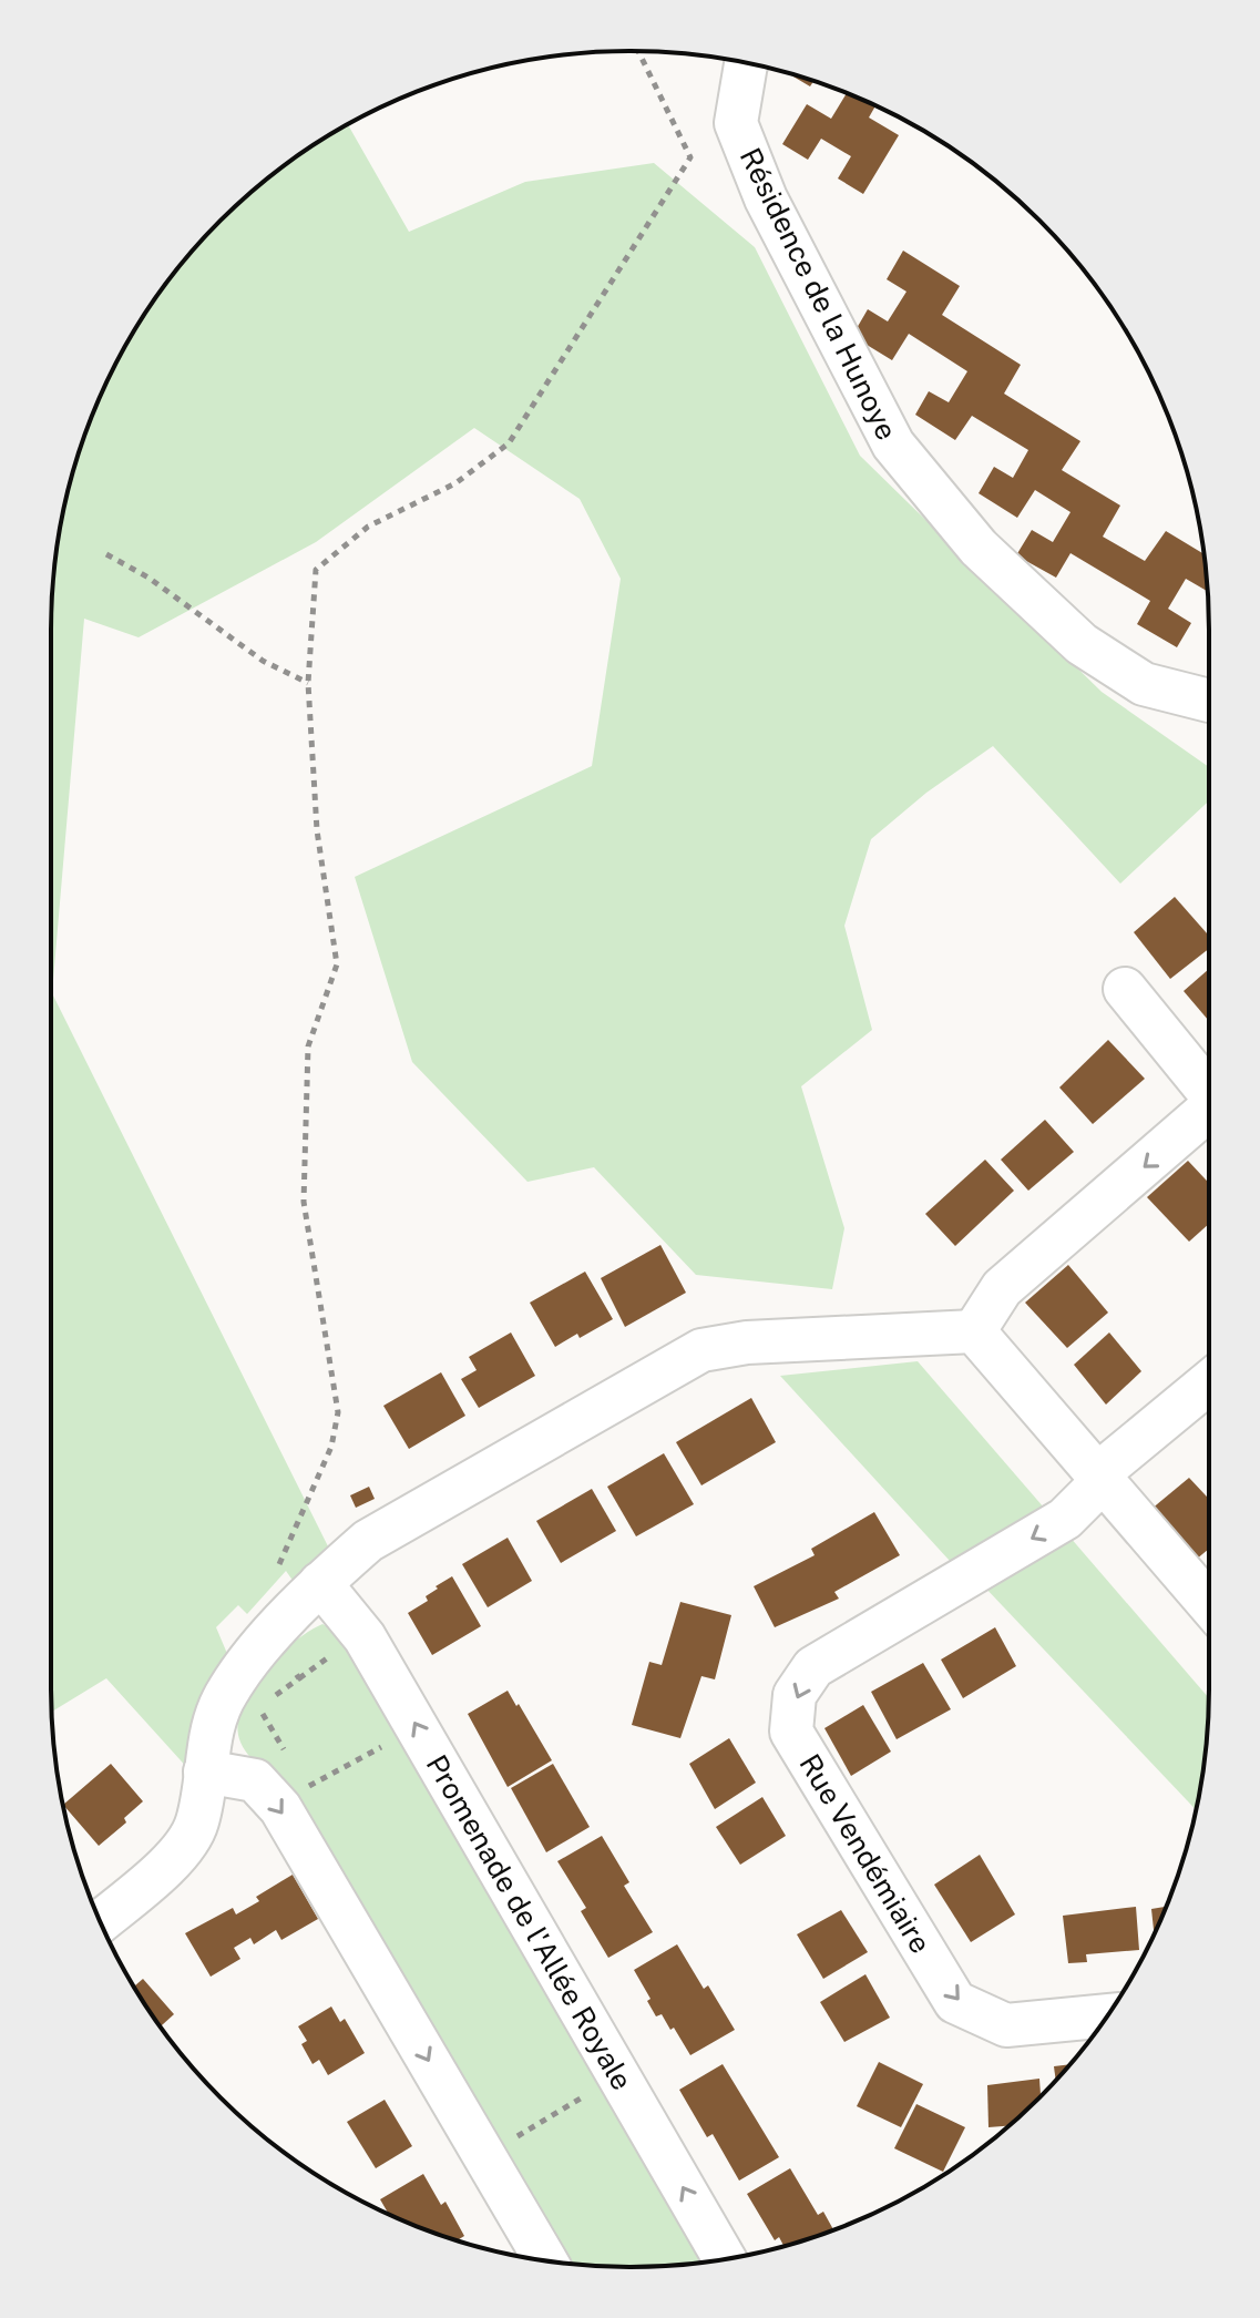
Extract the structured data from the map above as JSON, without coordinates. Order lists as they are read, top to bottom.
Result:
{
  "streets": {
    "street": ["Résidence de la Hunoye", "Rue Vendémiaire", "Promenade de l'Allée Royale"]
  }
}
